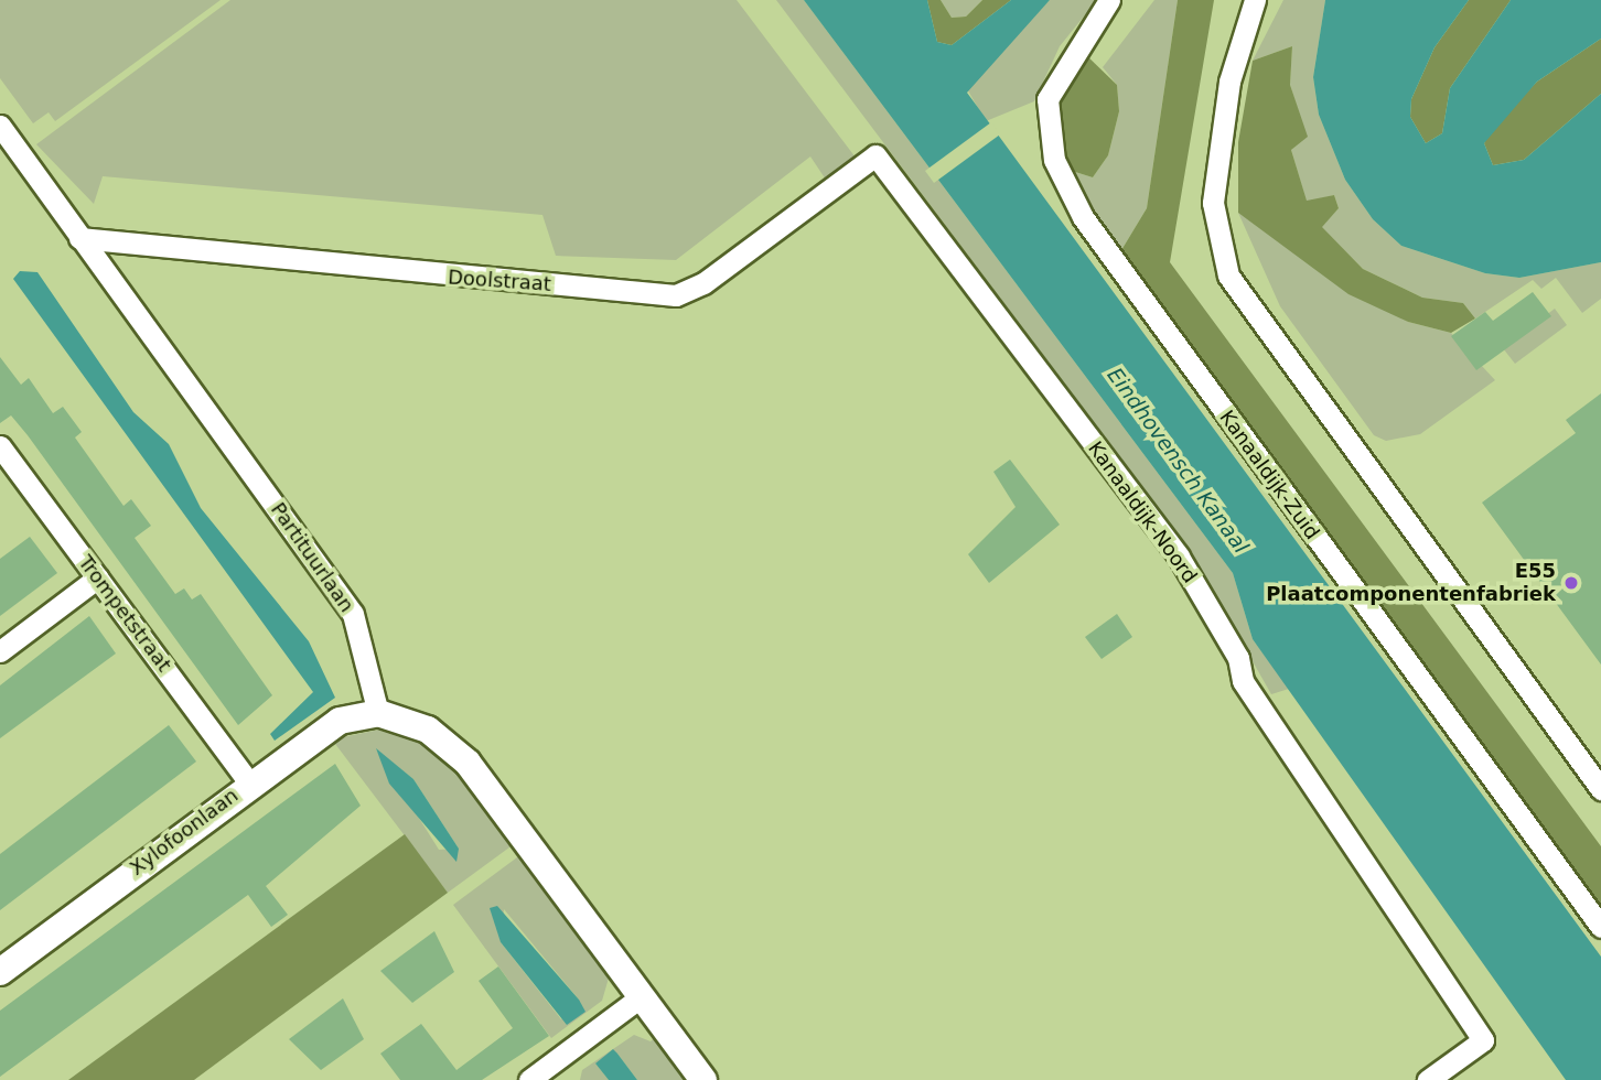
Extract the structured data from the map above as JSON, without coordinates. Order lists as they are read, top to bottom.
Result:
{
  "streets": {
    "street": [
      "Doolstraat",
      "Kanaaldijk-Zuid",
      "Kanaaldijk-Noord",
      "Partituurlaan",
      "Trompetstraat",
      "Xylofoonlaan"
    ]
  },
  "crossings": [
    ["Doolstraat", "Kanaaldijk-Noord"],
    ["Doolstraat", "Partituurlaan"],
    ["Partituurlaan", "Xylofoonlaan"],
    ["Trompetstraat", "Xylofoonlaan"]
  ],
  "water": ["Eindhovensch Kanaal"],
  "places": ["E55 Plaatcomponentenfabriek"]
}
